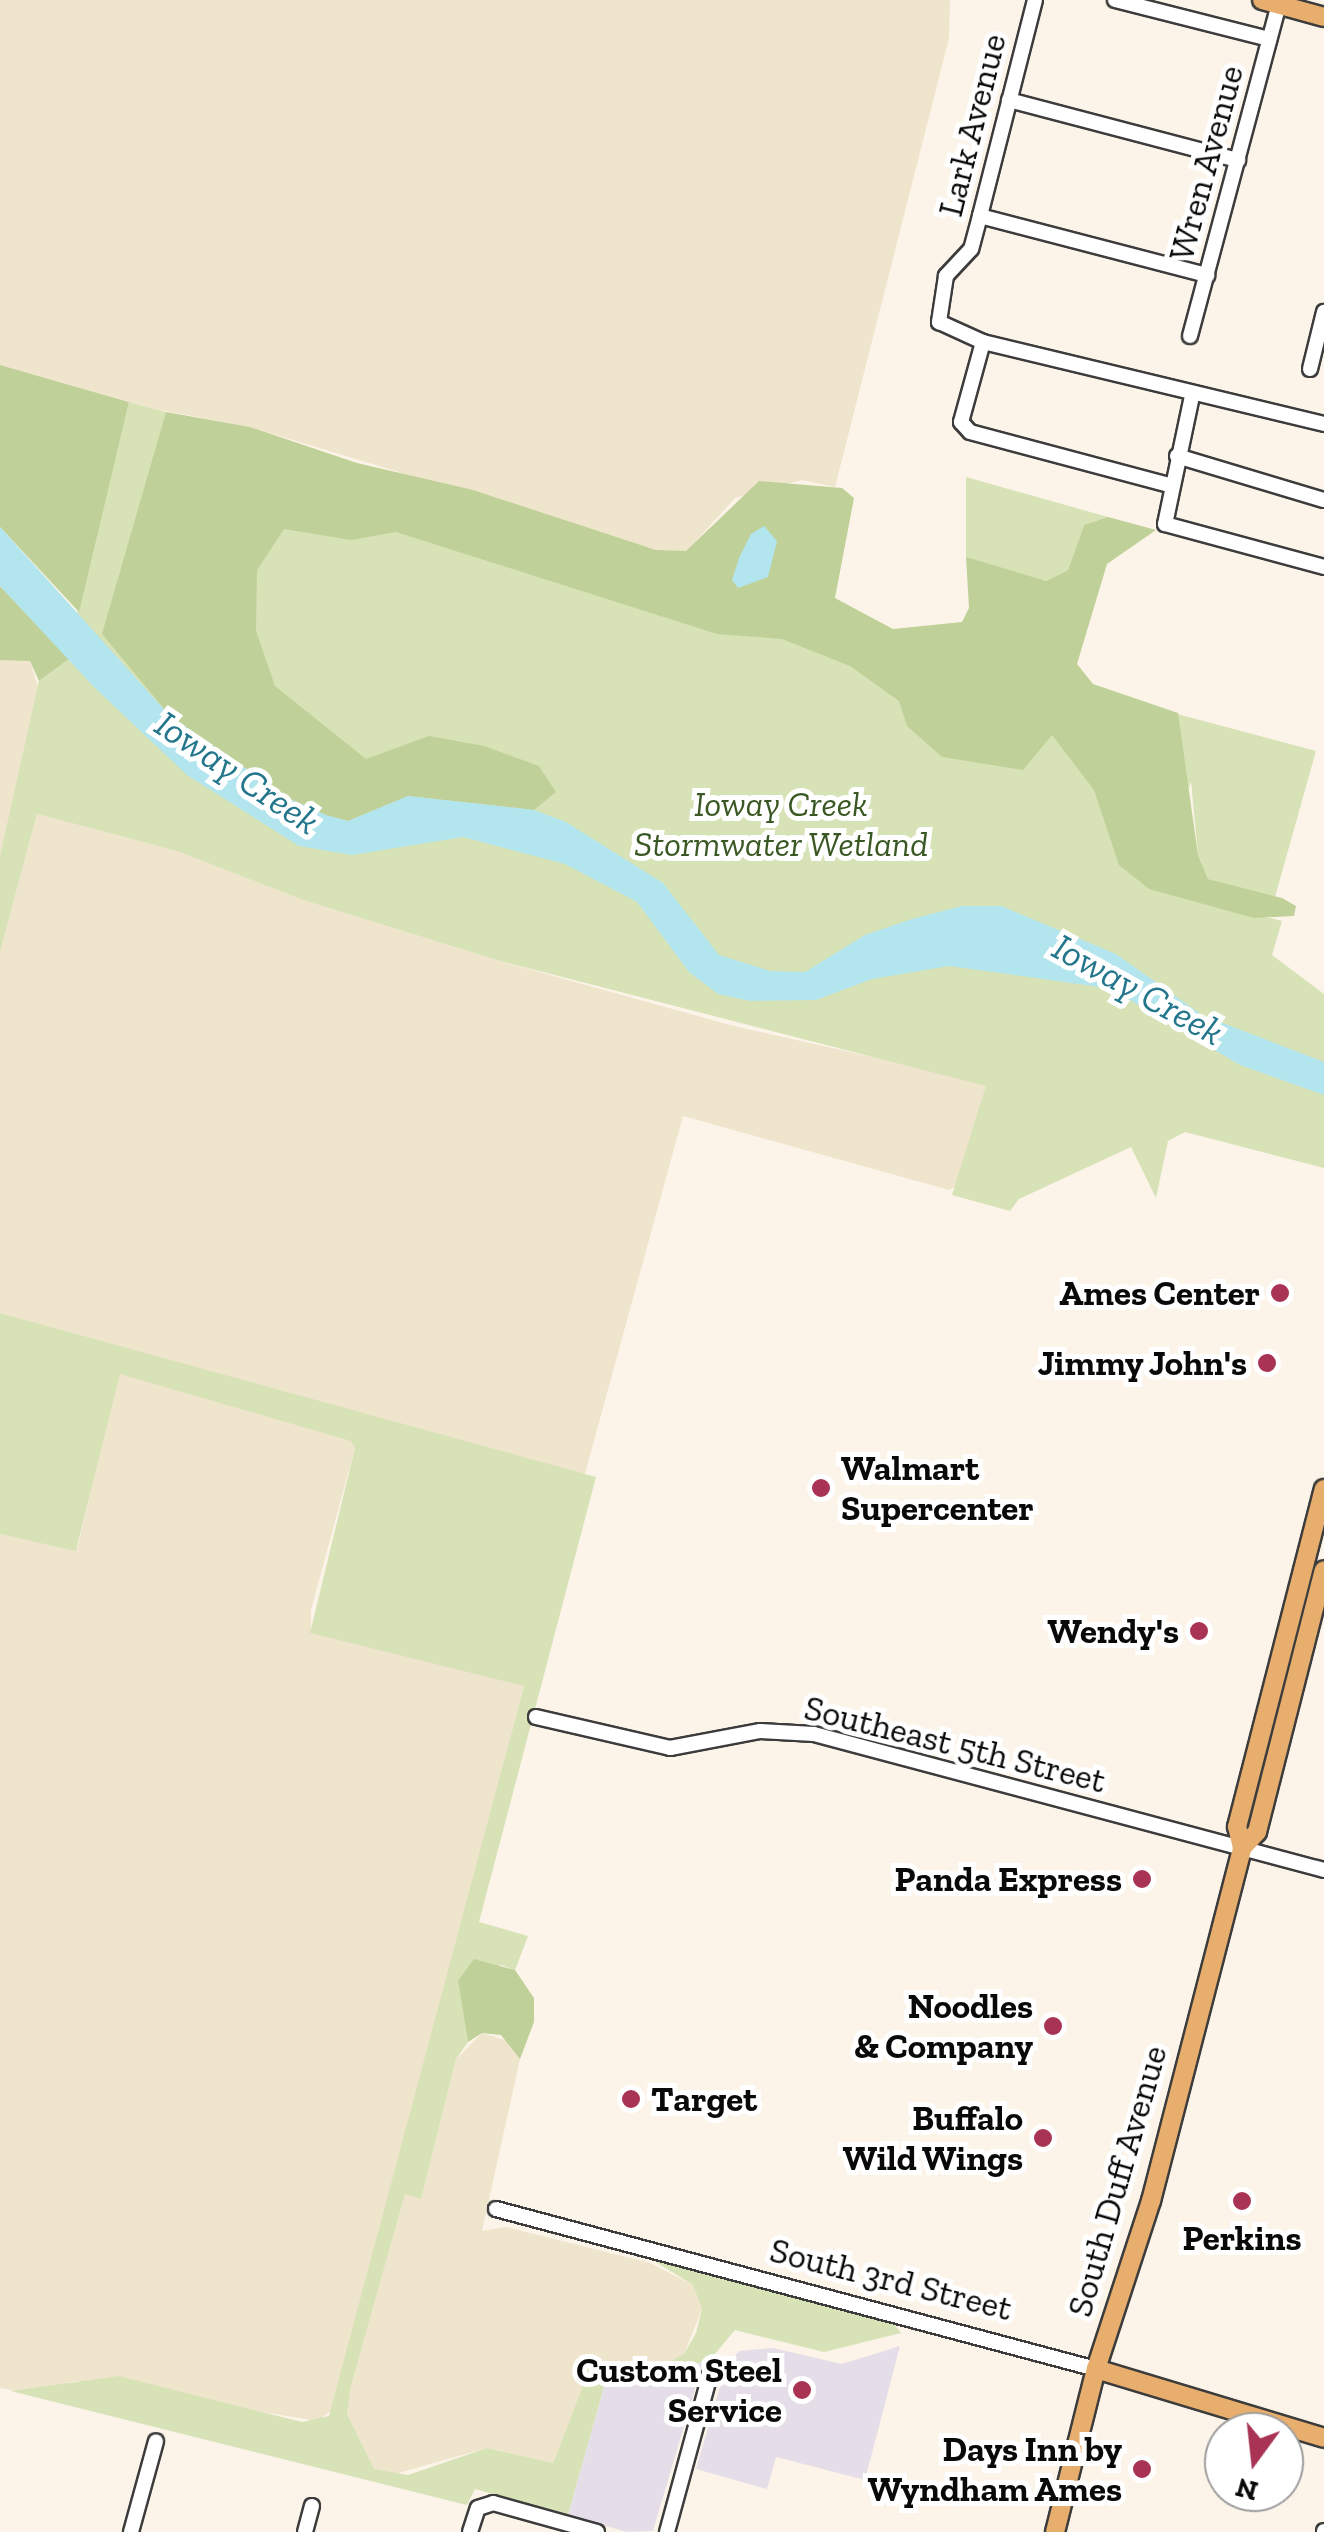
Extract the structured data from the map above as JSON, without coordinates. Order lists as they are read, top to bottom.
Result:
{
  "streets": {
    "main road": ["South Duff Avenue", "South 3rd Street"],
    "street": ["Lark Avenue", "Wren Avenue", "Southeast 5th Street"]
  },
  "crossings": [
    ["Southeast 5th Street", "South Duff Avenue"],
    ["South Duff Avenue", "South 3rd Street"]
  ],
  "water": ["Ioway Creek"],
  "parks": ["Ioway Creek Stormwater Wetland"],
  "places": [
    "Ames Center",
    "Jimmy John's",
    "Walmart Supercenter",
    "Wendy's",
    "Panda Express",
    "Noodles & Company",
    "Target",
    "Buffalo Wild Wings",
    "Perkins",
    "Custom Steel Service",
    "Days Inn by Wyndham Ames"
  ],
  "north": "bottom"
}
